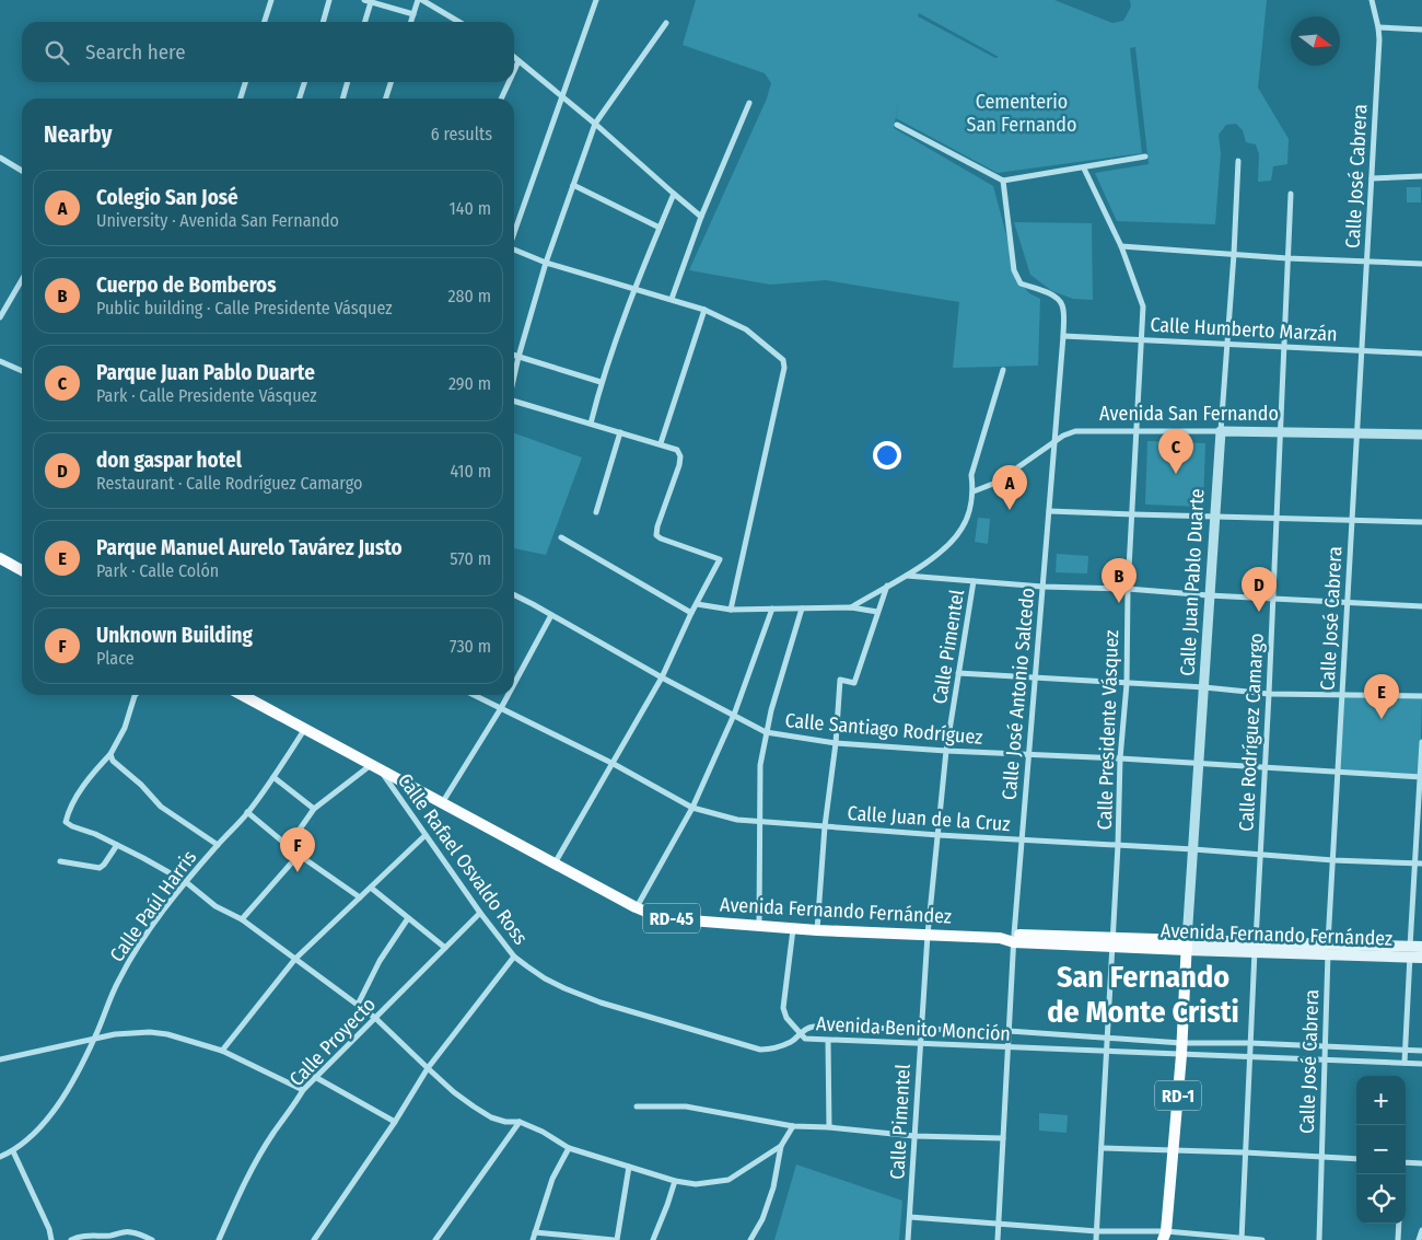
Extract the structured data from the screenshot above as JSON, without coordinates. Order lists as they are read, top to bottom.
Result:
{
  "streets": {
    "main road": ["Avenida Fernando Fernández", "RD-45", "RD-1"],
    "street": [
      "Calle José Cabrera",
      "Calle Humberto Marzán",
      "Avenida San Fernando",
      "Calle Juan Pablo Duarte",
      "Calle Pimentel",
      "Calle José Antonio Salcedo",
      "Calle Santiago Rodríguez",
      "Calle Presidente Vásquez",
      "Calle Rodríguez Camargo",
      "Calle Juan de la Cruz",
      "Calle Rafael Osvaldo Ross",
      "Calle Paúl Harris",
      "Avenida Benito Monción",
      "Calle Proyecto"
    ]
  },
  "crossings": [
    ["Calle José Cabrera", "Calle Humberto Marzán"],
    ["Calle José Cabrera", "Avenida San Fernando"],
    ["Calle José Cabrera", "Calle Santiago Rodríguez"],
    ["Calle José Cabrera", "Calle Juan de la Cruz"],
    ["Calle José Cabrera", "Avenida Fernando Fernández"],
    ["Calle José Cabrera", "Avenida Benito Monción"],
    ["Calle Humberto Marzán", "Calle Juan Pablo Duarte"],
    ["Calle Humberto Marzán", "Calle José Antonio Salcedo"],
    ["Calle Humberto Marzán", "Calle Presidente Vásquez"],
    ["Calle Humberto Marzán", "Calle Rodríguez Camargo"],
    ["Avenida San Fernando", "Calle Juan Pablo Duarte"],
    ["Avenida San Fernando", "Calle José Antonio Salcedo"],
    ["Avenida San Fernando", "Calle Presidente Vásquez"],
    ["Avenida San Fernando", "Calle Rodríguez Camargo"],
    ["Calle Juan Pablo Duarte", "Calle Santiago Rodríguez"],
    ["Calle Juan Pablo Duarte", "Calle Juan de la Cruz"],
    ["Calle Juan Pablo Duarte", "Avenida Fernando Fernández"],
    ["Calle Juan Pablo Duarte", "RD-1"],
    ["Calle Pimentel", "Calle Santiago Rodríguez"],
    ["Calle Pimentel", "Calle Juan de la Cruz"],
    ["Calle Pimentel", "Avenida Fernando Fernández"],
    ["Calle Pimentel", "Avenida Benito Monción"],
    ["Calle José Antonio Salcedo", "Calle Santiago Rodríguez"],
    ["Calle José Antonio Salcedo", "Calle Juan de la Cruz"],
    ["Calle José Antonio Salcedo", "Avenida Fernando Fernández"],
    ["Calle José Antonio Salcedo", "Avenida Benito Monción"],
    ["Calle Santiago Rodríguez", "Calle Presidente Vásquez"],
    ["Calle Santiago Rodríguez", "Calle Rodríguez Camargo"],
    ["Calle Presidente Vásquez", "Calle Juan de la Cruz"],
    ["Calle Presidente Vásquez", "Avenida Fernando Fernández"],
    ["Calle Presidente Vásquez", "Avenida Benito Monción"],
    ["Calle Rodríguez Camargo", "Calle Juan de la Cruz"],
    ["Calle Rodríguez Camargo", "Avenida Fernando Fernández"],
    ["Calle Rodríguez Camargo", "Avenida Benito Monción"],
    ["Calle Rafael Osvaldo Ross", "Avenida Fernando Fernández"],
    ["Calle Rafael Osvaldo Ross", "RD-45"],
    ["Calle Rafael Osvaldo Ross", "Avenida Benito Monción"],
    ["Calle Rafael Osvaldo Ross", "Calle Proyecto"],
    ["Calle Paúl Harris", "RD-45"],
    ["Avenida Fernando Fernández", "RD-45"],
    ["Avenida Fernando Fernández", "RD-1"],
    ["Avenida Benito Monción", "RD-1"]
  ],
  "districts": ["San Fernando de Monte Cristi"],
  "parks": ["Cementerio San Fernando"],
  "north": "right",
  "page": {
    "search": "Search here",
    "heading": ["Nearby", "6 results"],
    "list": [
      {
        "mark": "A",
        "name": "Colegio San José",
        "note": "University · Avenida San Fernando",
        "value": "140 m"
      },
      {
        "mark": "B",
        "name": "Cuerpo de Bomberos",
        "note": "Public building · Calle Presidente Vásquez",
        "value": "280 m"
      },
      {
        "mark": "C",
        "name": "Parque Juan Pablo Duarte",
        "note": "Park · Calle Presidente Vásquez",
        "value": "290 m"
      },
      {
        "mark": "D",
        "name": "don gaspar hotel",
        "note": "Restaurant · Calle Rodríguez Camargo",
        "value": "410 m"
      },
      {
        "mark": "E",
        "name": "Parque Manuel Aurelo Tavárez Justo",
        "note": "Park · Calle Colón",
        "value": "570 m"
      },
      {
        "mark": "F",
        "name": "Unknown Building",
        "note": "Place",
        "value": "730 m"
      }
    ],
    "pins": [
      "C",
      "A",
      "B",
      "D",
      "E",
      "F"
    ],
    "map_buttons": ["+", "−"]
  }
}
